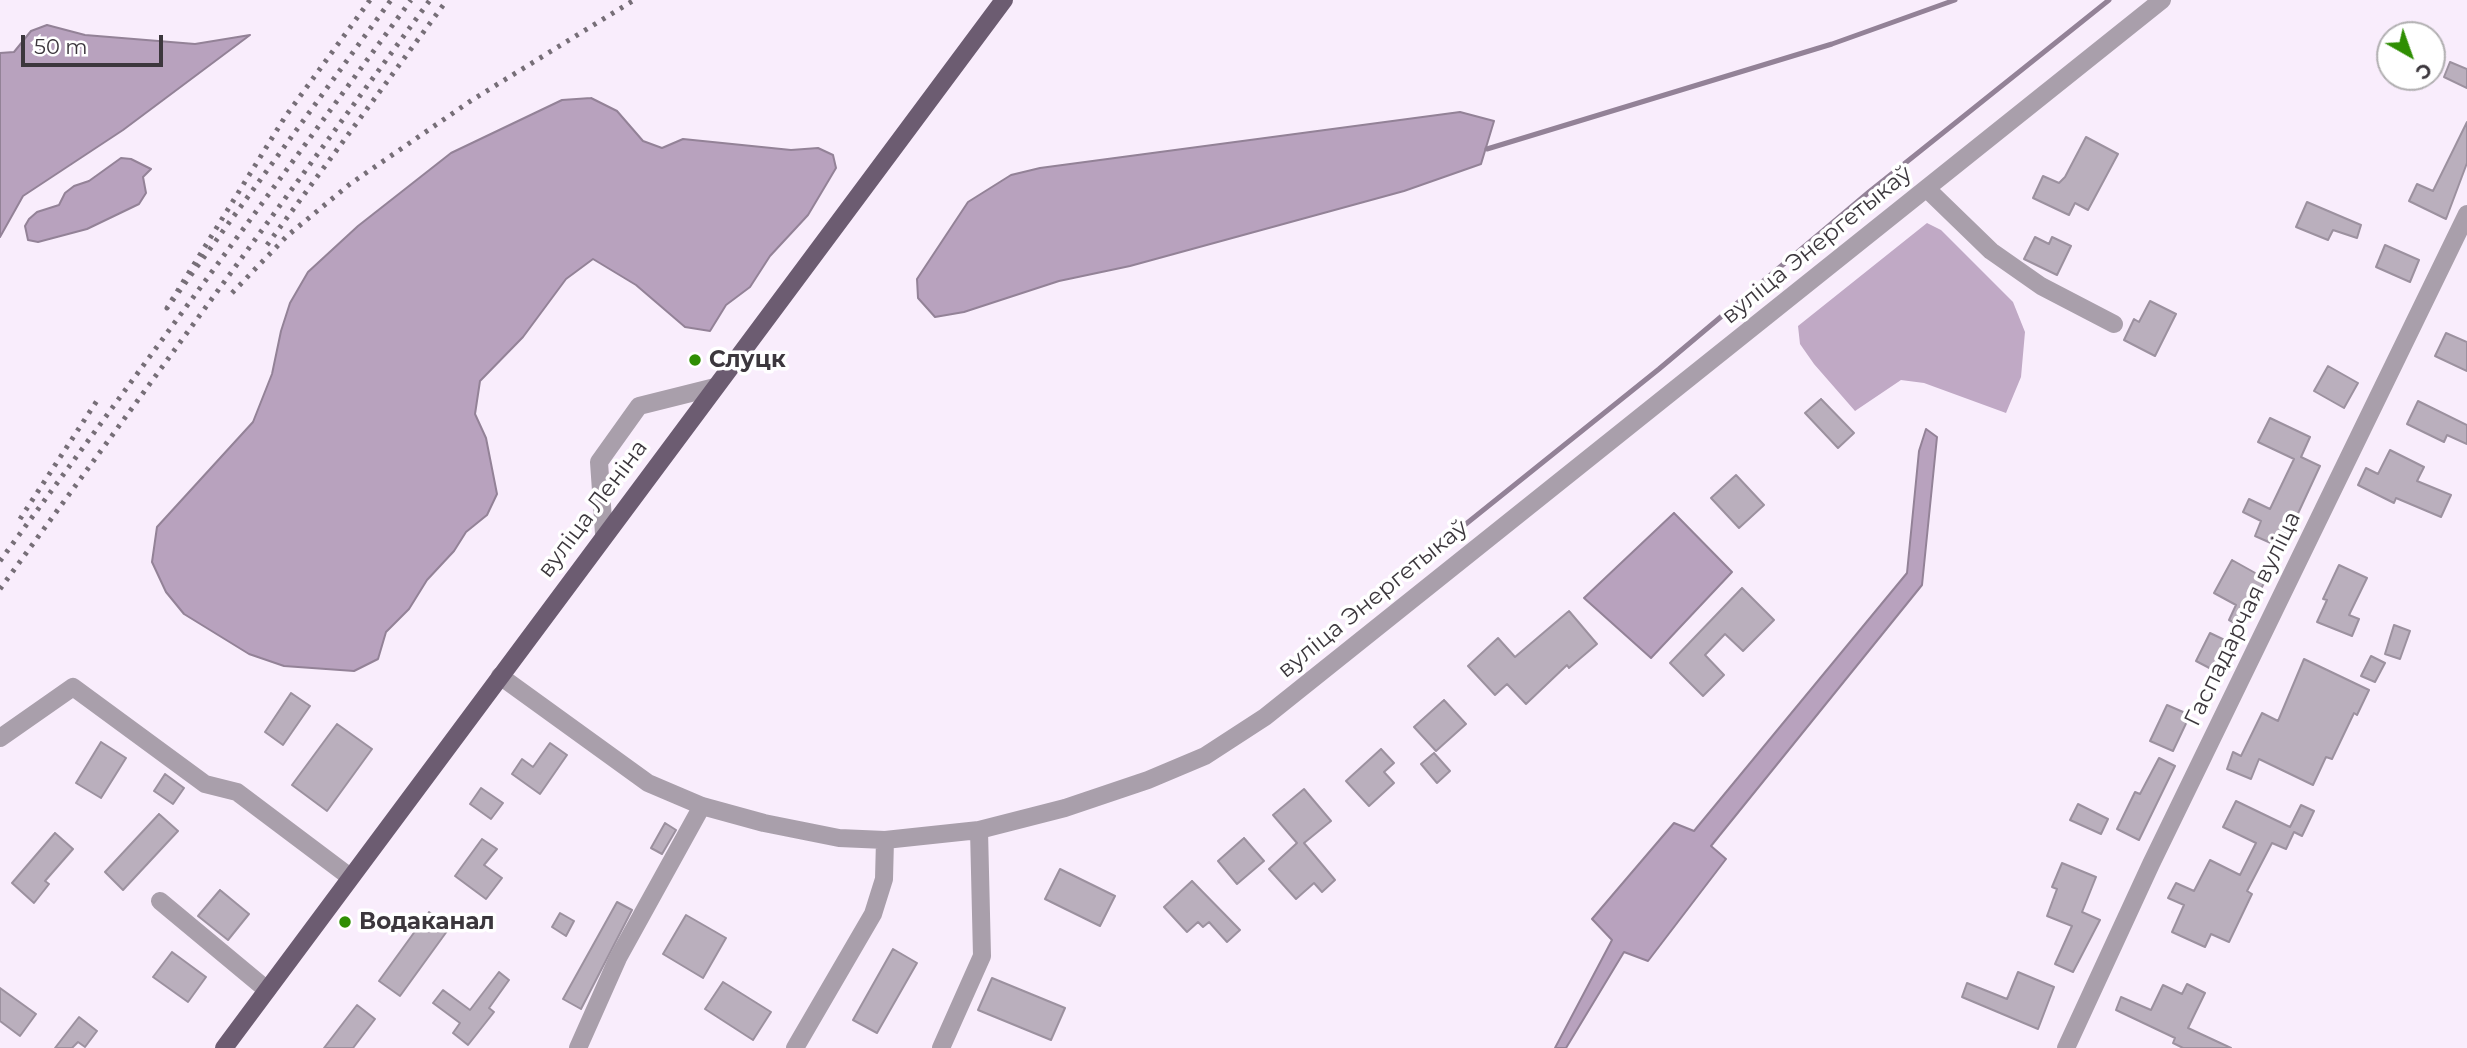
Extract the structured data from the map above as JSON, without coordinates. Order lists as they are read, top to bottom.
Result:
{
  "streets": {
    "main road": ["вуліца Леніна"],
    "street": ["вуліца Энергетыкаў", "Гаспадарчая вуліца"]
  },
  "crossings": [
    ["вуліца Энергетыкаў", "вуліца Леніна"]
  ],
  "places": ["Слуцк", "Водаканал"],
  "scale_bar": "50 m",
  "north": "bottom right"
}
